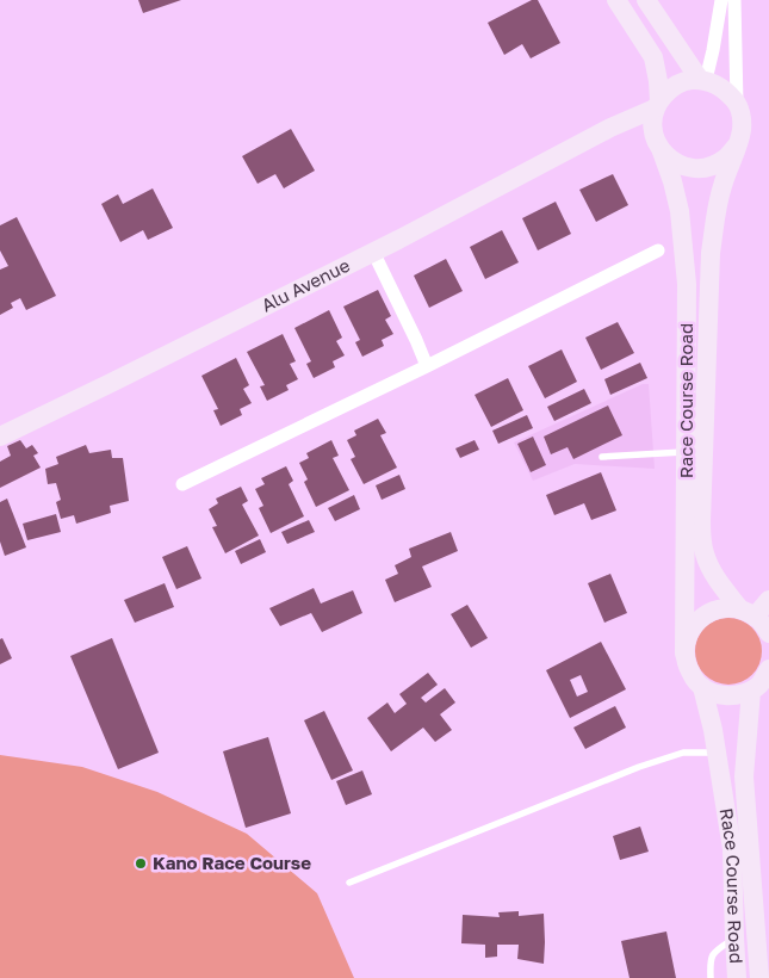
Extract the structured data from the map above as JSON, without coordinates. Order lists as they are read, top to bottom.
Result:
{
  "streets": {
    "street": ["Alu Avenue", "Race Course Road"]
  },
  "crossings": [
    ["Alu Avenue", "Race Course Road"]
  ],
  "places": ["Kano Race Course"]
}
